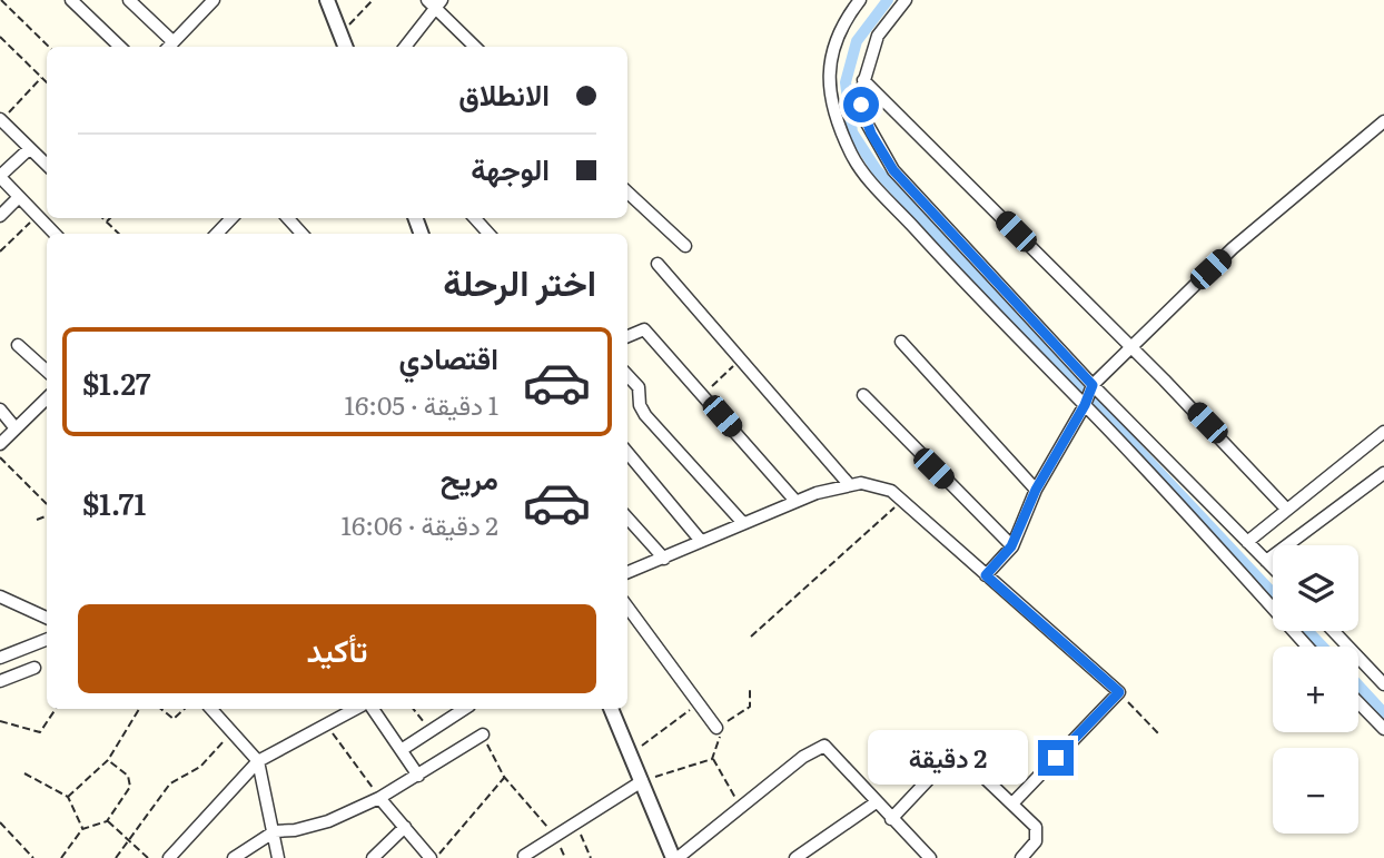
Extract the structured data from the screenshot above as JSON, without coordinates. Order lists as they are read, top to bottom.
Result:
{
  "page": {
    "banner": ["الانطلاق", "الوجهة"],
    "heading": "اختر الرحلة",
    "list": [
      {
        "name": "اقتصادي",
        "note": "1 دقيقة · 16:05",
        "value": "$1.27"
      },
      {
        "name": "مريح",
        "note": "2 دقيقة · 16:06",
        "value": "$1.71"
      }
    ],
    "map_buttons": ["+", "−"],
    "buttons": "تأكيد",
    "bubble": "2 دقيقة"
  }
}
